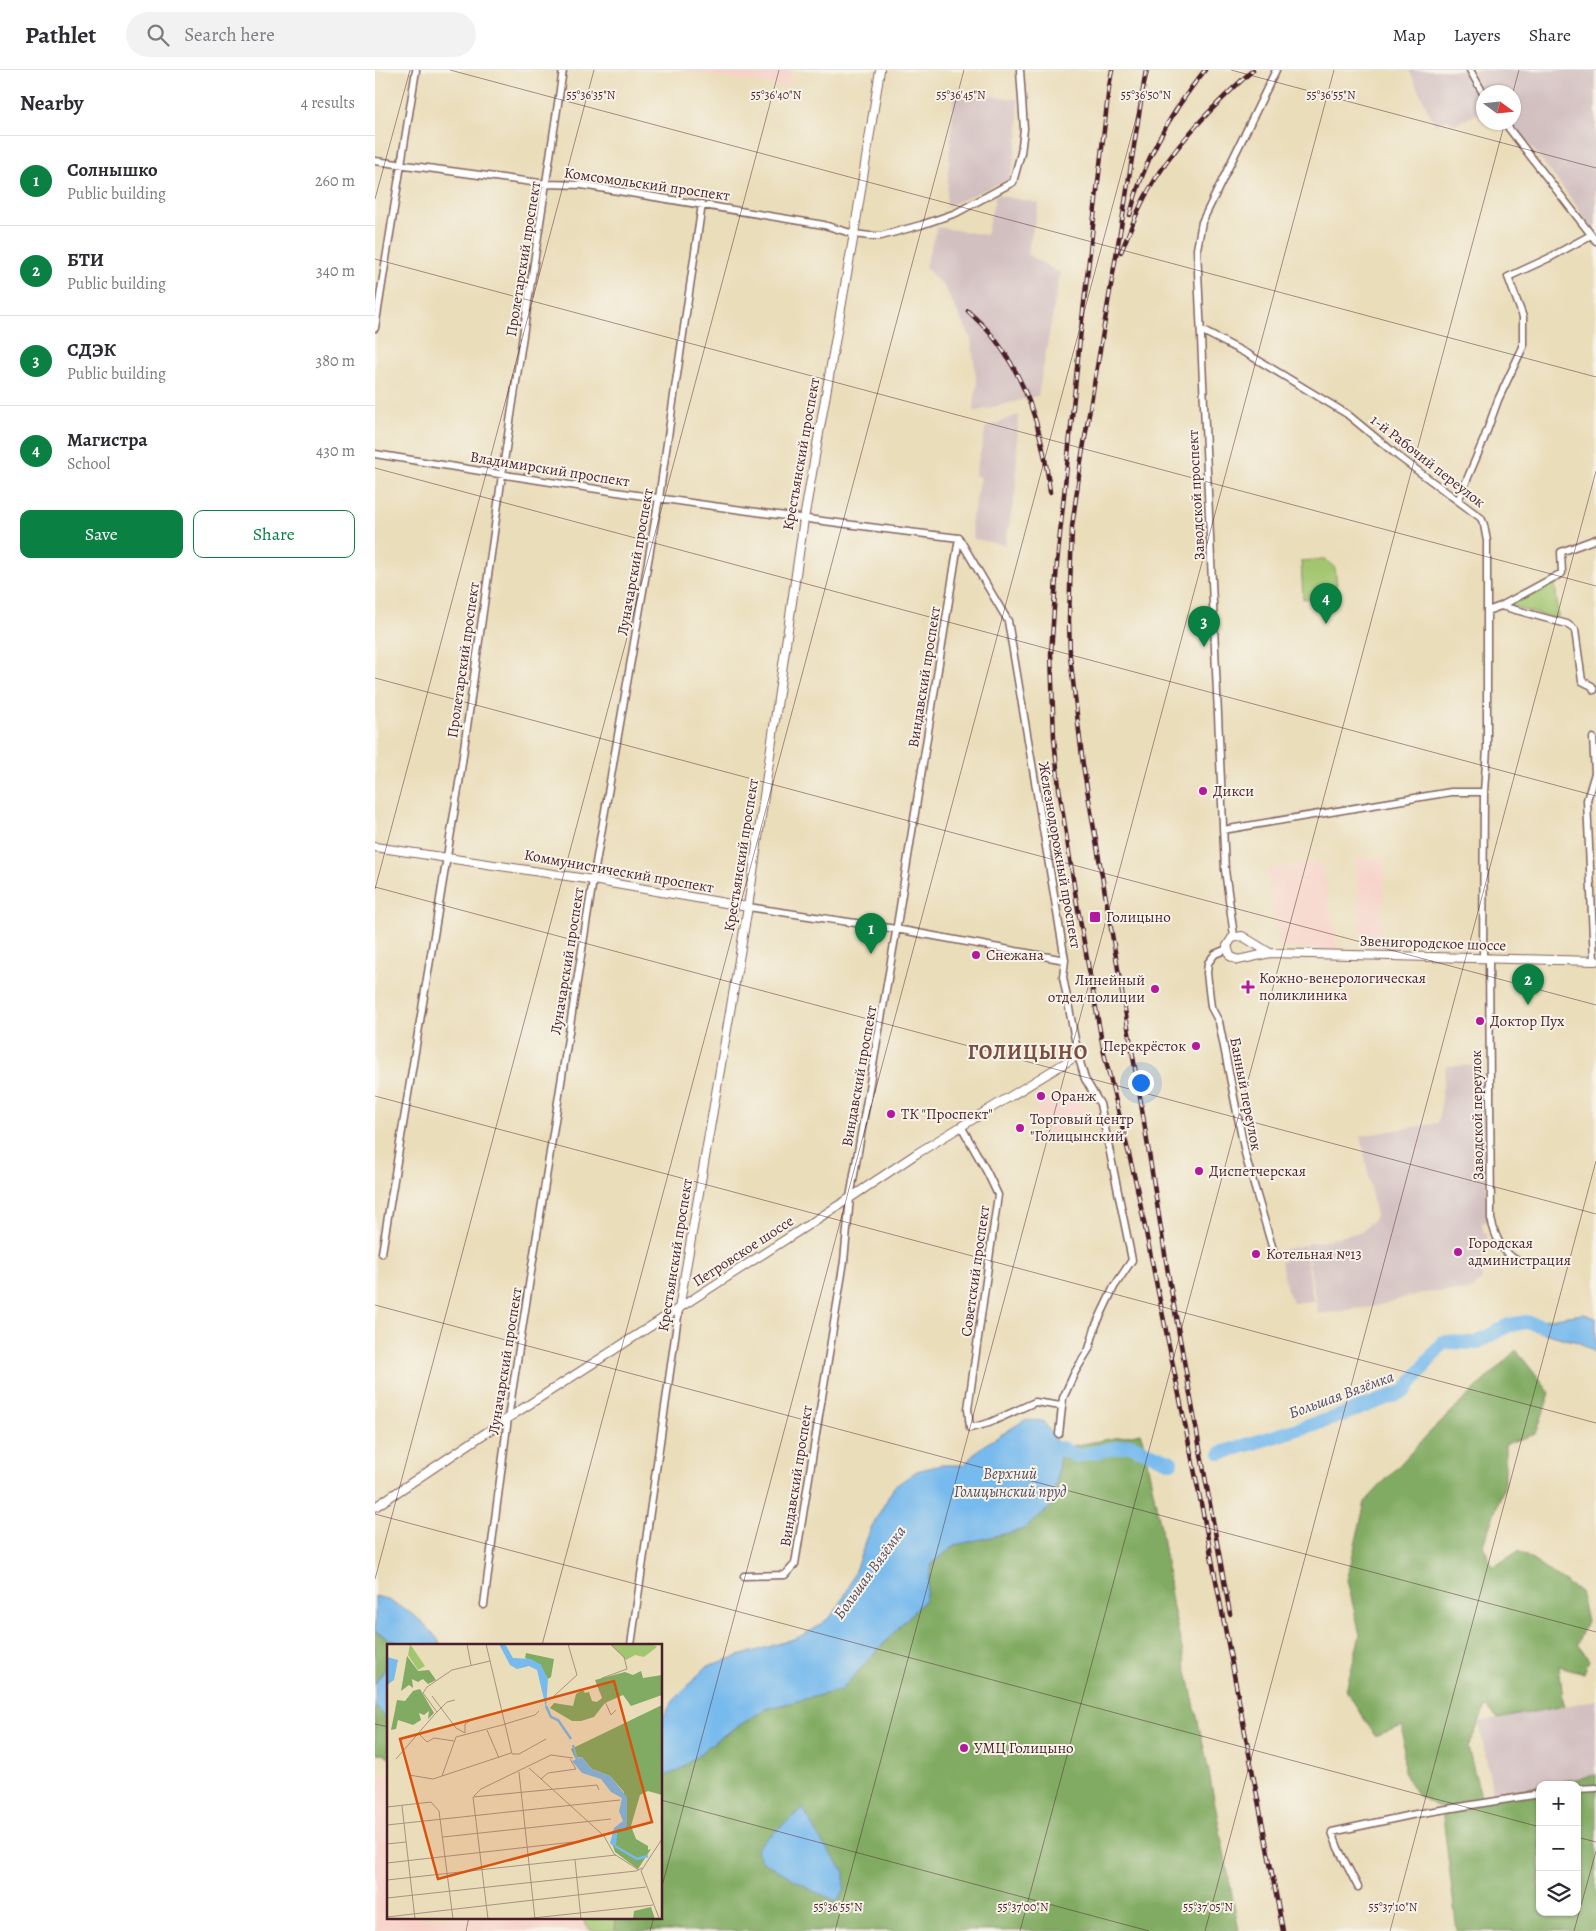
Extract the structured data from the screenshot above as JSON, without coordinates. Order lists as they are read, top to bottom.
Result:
{
  "streets": {
    "street": [
      "Комсомольский проспект",
      "Пролетарский проспект",
      "Крестьянский проспект",
      "1-й Рабочий переулок",
      "Владимирский проспект",
      "Заводской проспект",
      "Луначарский проспект",
      "Виндавский проспект",
      "Железнодорожный проспект",
      "Коммунистический проспект",
      "Звенигородское шоссе",
      "Банный переулок",
      "Заводской переулок",
      "Петровское шоссе",
      "Советский проспект"
    ]
  },
  "crossings": [
    ["Комсомольский проспект", "Пролетарский проспект"],
    ["Комсомольский проспект", "Крестьянский проспект"],
    ["Комсомольский проспект", "Луначарский проспект"],
    ["Пролетарский проспект", "Владимирский проспект"],
    ["Пролетарский проспект", "Коммунистический проспект"],
    ["Крестьянский проспект", "Владимирский проспект"],
    ["Крестьянский проспект", "Коммунистический проспект"],
    ["Крестьянский проспект", "Петровское шоссе"],
    ["1-й Рабочий переулок", "Заводской проспект"],
    ["1-й Рабочий переулок", "Звенигородское шоссе"],
    ["1-й Рабочий переулок", "Заводской переулок"],
    ["Владимирский проспект", "Луначарский проспект"],
    ["Владимирский проспект", "Виндавский проспект"],
    ["Владимирский проспект", "Железнодорожный проспект"],
    ["Заводской проспект", "Банный переулок"],
    ["Луначарский проспект", "Коммунистический проспект"],
    ["Луначарский проспект", "Петровское шоссе"],
    ["Виндавский проспект", "Железнодорожный проспект"],
    ["Виндавский проспект", "Коммунистический проспект"],
    ["Виндавский проспект", "Петровское шоссе"],
    ["Железнодорожный проспект", "Коммунистический проспект"],
    ["Железнодорожный проспект", "Петровское шоссе"],
    ["Железнодорожный проспект", "Советский проспект"],
    ["Звенигородское шоссе", "Заводской переулок"],
    ["Петровское шоссе", "Советский проспект"]
  ],
  "districts": ["ГОЛИЦЫНО"],
  "water": ["Большая Вязёмка", "Верхний Голицынский пруд"],
  "places": {
    "other": [
      "Дикси",
      "Снежана",
      "Линейный отдел полиции",
      "Доктор Пух",
      "Перекрёсток",
      "Оранж",
      "ТК \"Проспект\"",
      "Торговый центр \"Голицынский\"",
      "Диспетчерская",
      "Городская администрация",
      "Котельная №13",
      "УМЦ Голицыно"
    ],
    "transit": ["Голицыно"],
    "health": ["Кожно-венерологическая поликлиника"]
  },
  "north": "right",
  "page": {
    "header": "Pathlet",
    "search": "Search here",
    "nav": ["Map", "Layers", "Share"],
    "heading": ["Nearby", "4 results"],
    "list": [
      {
        "mark": "1",
        "name": "Солнышко",
        "note": "Public building",
        "value": "260 m"
      },
      {
        "mark": "2",
        "name": "БТИ",
        "note": "Public building",
        "value": "340 m"
      },
      {
        "mark": "3",
        "name": "СДЭК",
        "note": "Public building",
        "value": "380 m"
      },
      {
        "mark": "4",
        "name": "Магистра",
        "note": "School",
        "value": "430 m"
      }
    ],
    "buttons": ["Save", "Share"],
    "pins": [
      "4",
      "3",
      "1",
      "2"
    ],
    "map_buttons": ["+", "−"]
  },
  "coordinates": [
    "55°36'35\"N",
    "55°36'40\"N",
    "55°36'45\"N",
    "55°36'50\"N",
    "55°36'55\"N",
    "55°37'00\"N",
    "55°37'05\"N",
    "55°37'10\"N"
  ]
}
